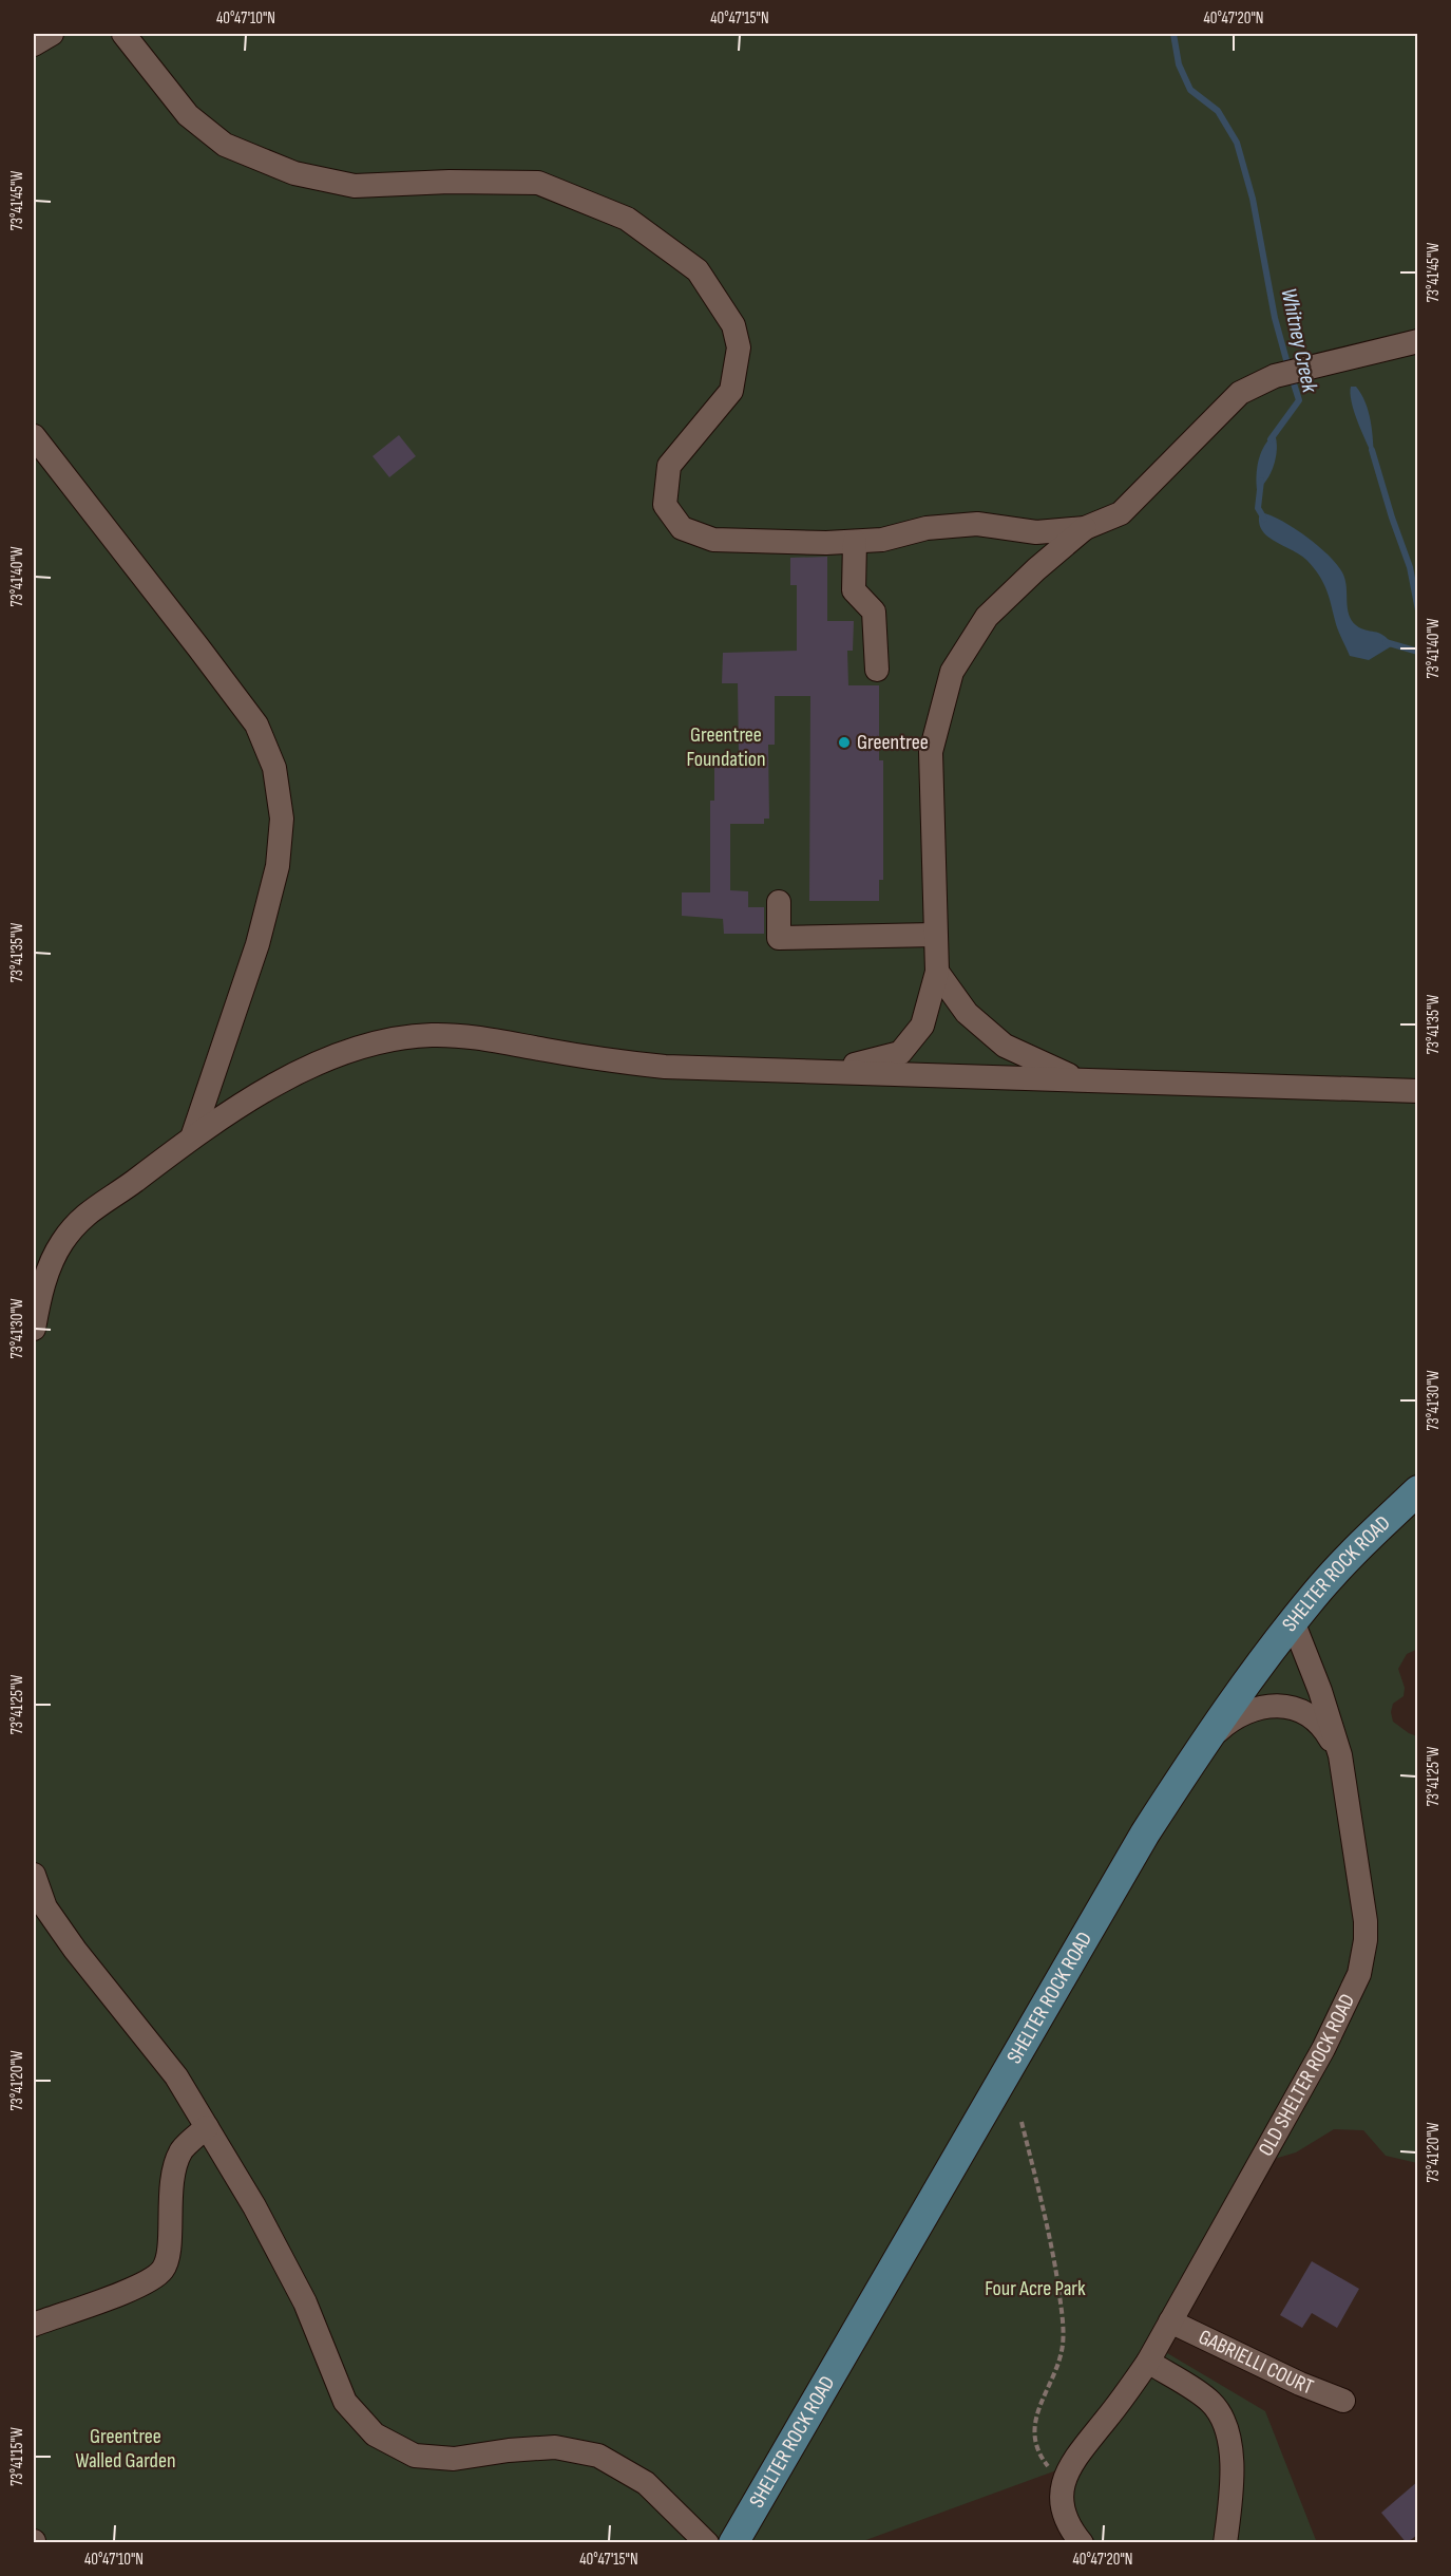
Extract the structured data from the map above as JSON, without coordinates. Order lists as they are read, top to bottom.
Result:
{
  "streets": {
    "main road": ["SHELTER ROCK ROAD"],
    "street": ["OLD SHELTER ROCK ROAD", "GABRIELLI COURT"]
  },
  "crossings": [
    ["SHELTER ROCK ROAD", "OLD SHELTER ROCK ROAD"],
    ["OLD SHELTER ROCK ROAD", "GABRIELLI COURT"]
  ],
  "water": ["Whitney Creek"],
  "parks": ["Greentree Foundation", "Four Acre Park", "Greentree Walled Garden"],
  "places": ["Greentree"],
  "coordinates": [
    "40°47'10\"N",
    "40°47'15\"N",
    "40°47'20\"N",
    "73°41'45\"W",
    "73°41'40\"W",
    "73°41'35\"W",
    "73°41'30\"W",
    "73°41'25\"W",
    "73°41'20\"W",
    "73°41'15\"W"
  ]
}
